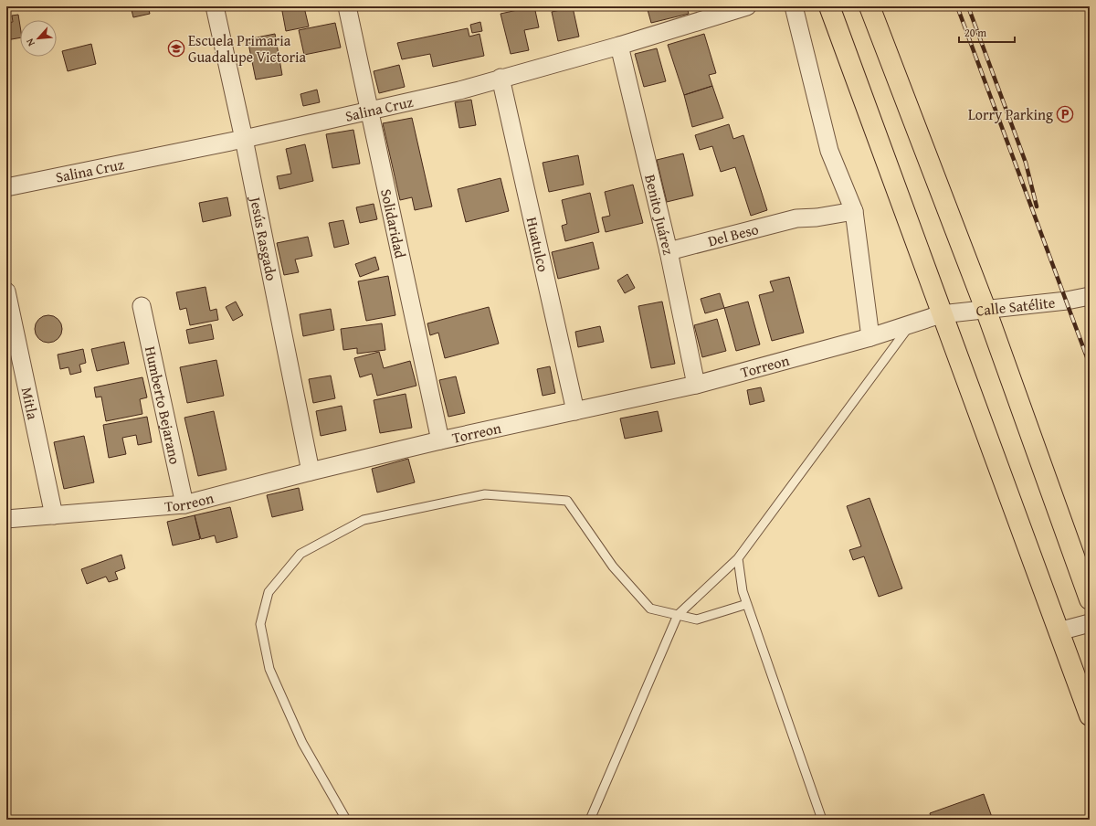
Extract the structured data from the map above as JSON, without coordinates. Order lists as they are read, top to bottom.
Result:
{
  "streets": {
    "street": [
      "Salina Cruz",
      "Benito Juárez",
      "Solidaridad",
      "Del Beso",
      "Jesús Rasgado",
      "Huatulco",
      "Calle Satélite",
      "Torreon",
      "Mitla",
      "Humberto Bejarano"
    ]
  },
  "crossings": [
    ["Salina Cruz", "Benito Juárez"],
    ["Salina Cruz", "Solidaridad"],
    ["Salina Cruz", "Jesús Rasgado"],
    ["Salina Cruz", "Huatulco"],
    ["Benito Juárez", "Del Beso"],
    ["Benito Juárez", "Torreon"],
    ["Solidaridad", "Torreon"],
    ["Jesús Rasgado", "Torreon"],
    ["Huatulco", "Torreon"],
    ["Calle Satélite", "Torreon"],
    ["Torreon", "Mitla"],
    ["Torreon", "Humberto Bejarano"]
  ],
  "places": {
    "school or university": ["Escuela Primaria Guadalupe Victoria"],
    "parking": ["Lorry Parking"]
  },
  "scale_bar": "20 m",
  "north": "bottom left"
}
